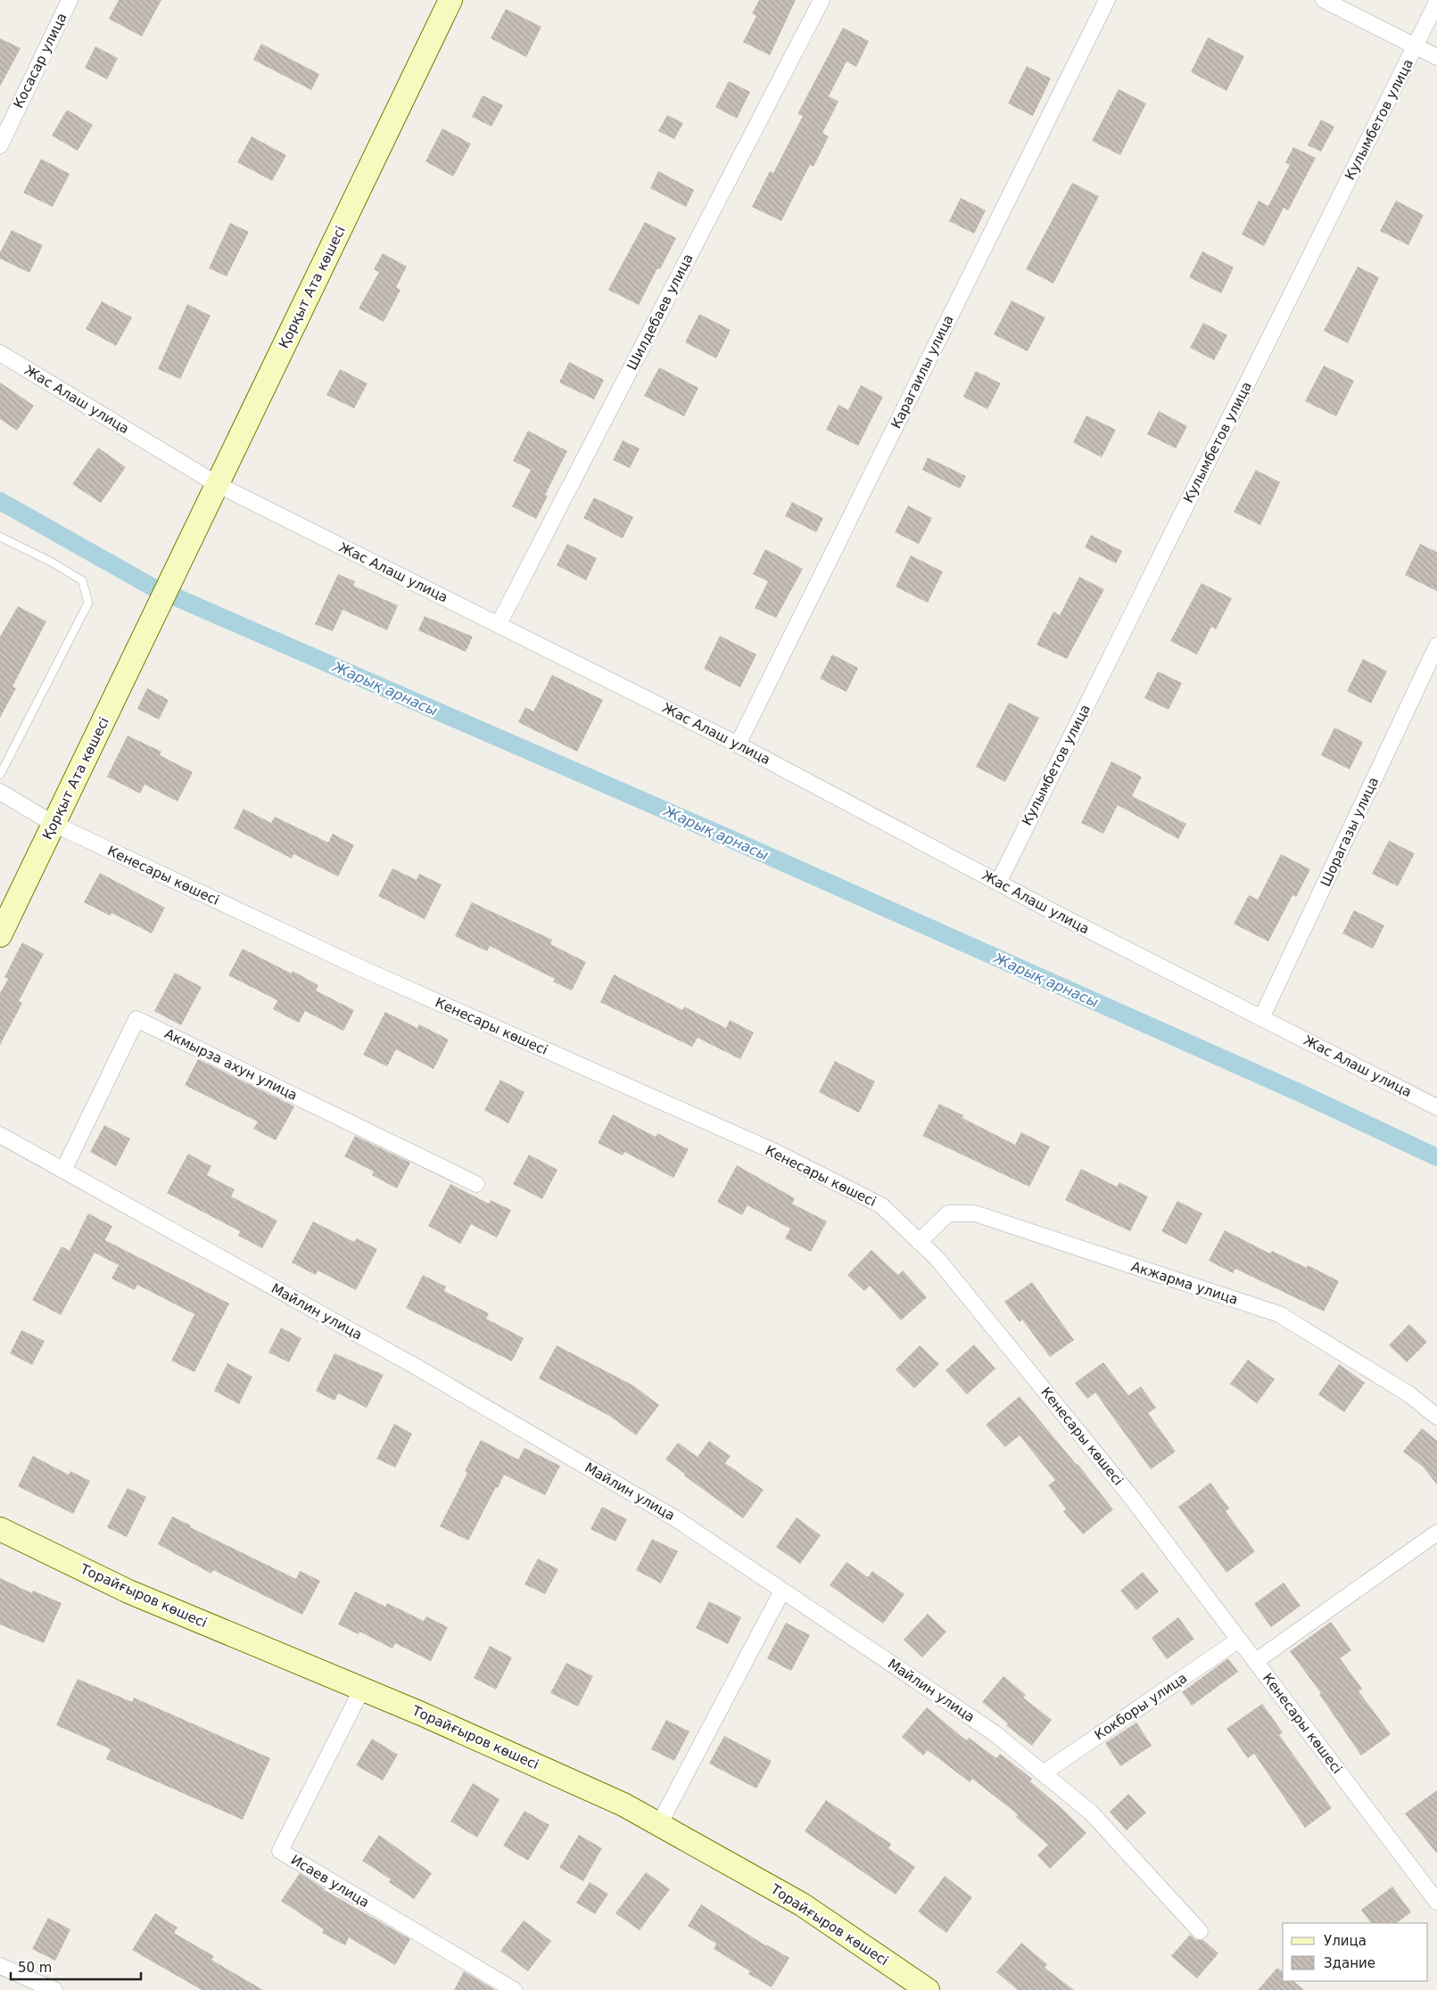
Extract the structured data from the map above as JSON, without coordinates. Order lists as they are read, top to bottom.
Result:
{
  "streets": {
    "main road": ["Қорқыт Ата көшесі", "Торайғыров көшесі"],
    "street": [
      "Косасар улица",
      "Кулымбетов улица",
      "Шилдебаев улица",
      "Карагаилы улица",
      "Жас Алаш улица",
      "Шорагазы улица",
      "Кенесары көшесі",
      "Акмырза ахун улица",
      "Акжарма улица",
      "Майлин улица",
      "Кокборы улица",
      "Исаев улица"
    ]
  },
  "crossings": [
    ["Кулымбетов улица", "Жас Алаш улица"],
    ["Қорқыт Ата көшесі", "Жас Алаш улица"],
    ["Қорқыт Ата көшесі", "Кенесары көшесі"],
    ["Шилдебаев улица", "Жас Алаш улица"],
    ["Карагаилы улица", "Жас Алаш улица"],
    ["Жас Алаш улица", "Шорагазы улица"],
    ["Кенесары көшесі", "Акжарма улица"],
    ["Кенесары көшесі", "Кокборы улица"],
    ["Акмырза ахун улица", "Майлин улица"],
    ["Майлин улица", "Кокборы улица"],
    ["Торайғыров көшесі", "Исаев улица"]
  ],
  "water": ["Жарық арнасы"],
  "legend": ["Улица", "Здание"],
  "scale_bar": "50 m"
}
